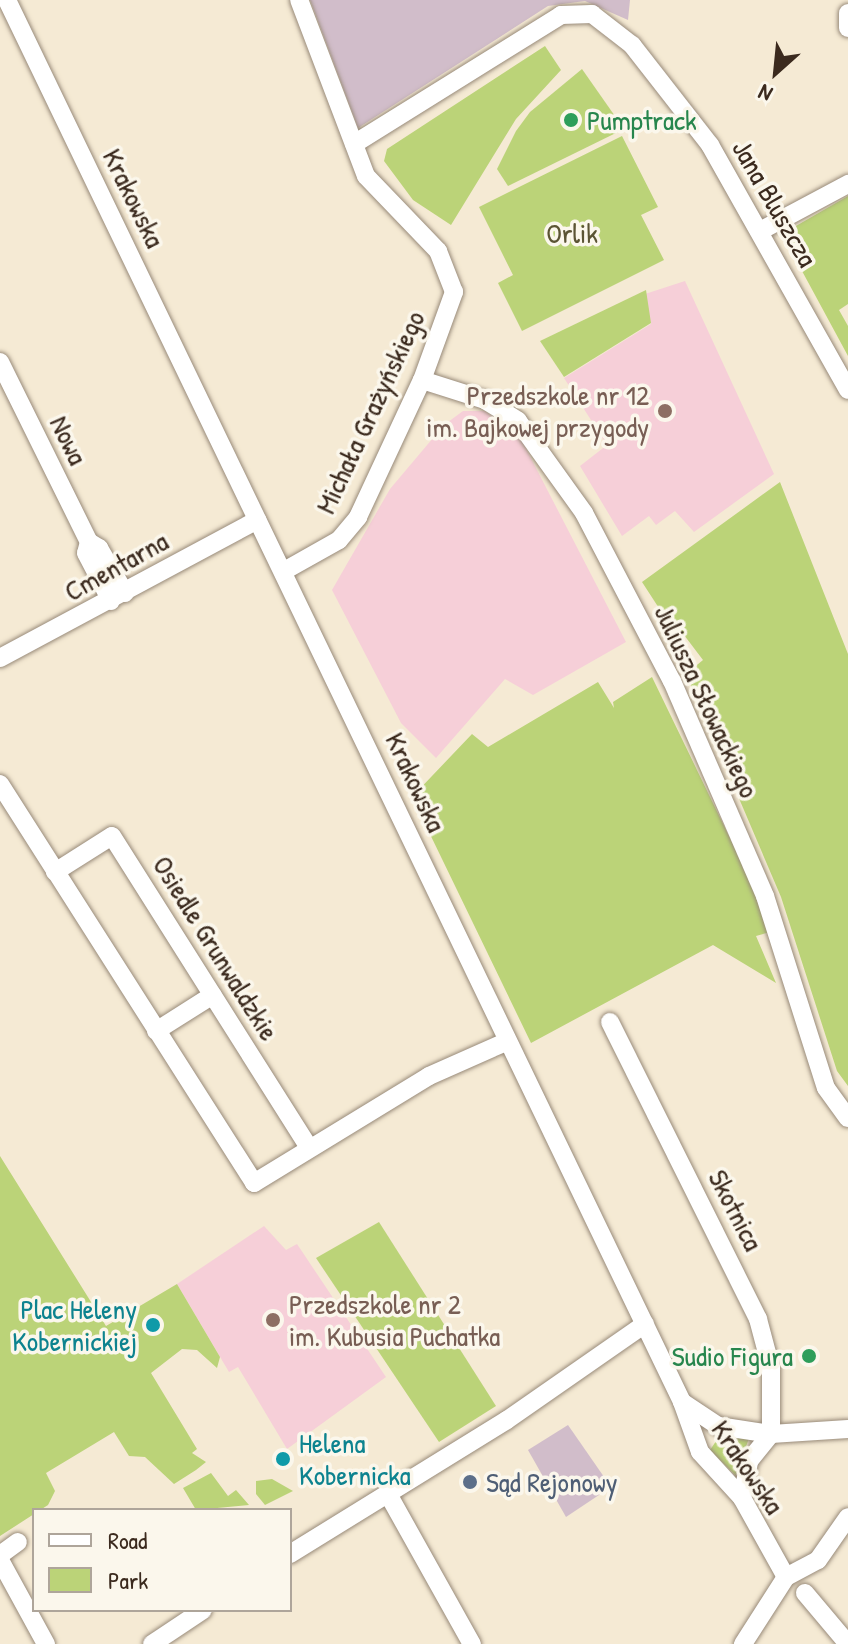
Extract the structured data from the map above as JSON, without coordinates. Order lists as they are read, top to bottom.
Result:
{
  "streets": {
    "street": [
      "Krakowska",
      "Jana Bluszcza",
      "Michała Grażyńskiego",
      "Nowa",
      "Cmentarna",
      "Juliusza Słowackiego",
      "Osiedle Grunwaldzkie",
      "Skotnica"
    ]
  },
  "crossings": [
    ["Krakowska", "Michała Grażyńskiego"],
    ["Krakowska", "Cmentarna"],
    ["Jana Bluszcza", "Michała Grażyńskiego"],
    ["Michała Grażyńskiego", "Juliusza Słowackiego"],
    ["Nowa", "Cmentarna"]
  ],
  "parks": ["Orlik"],
  "places": [
    "Pumptrack",
    "Przedszkole nr 12 im. Bajkowej przygody",
    "Przedszkole nr 2 im. Kubusia Puchatka",
    "Plac Heleny Kobernickiej",
    "Sudio Figura",
    "Helena Kobernicka",
    "Sąd Rejonowy"
  ],
  "legend": ["Road", "Park"],
  "north": "bottom left"
}
